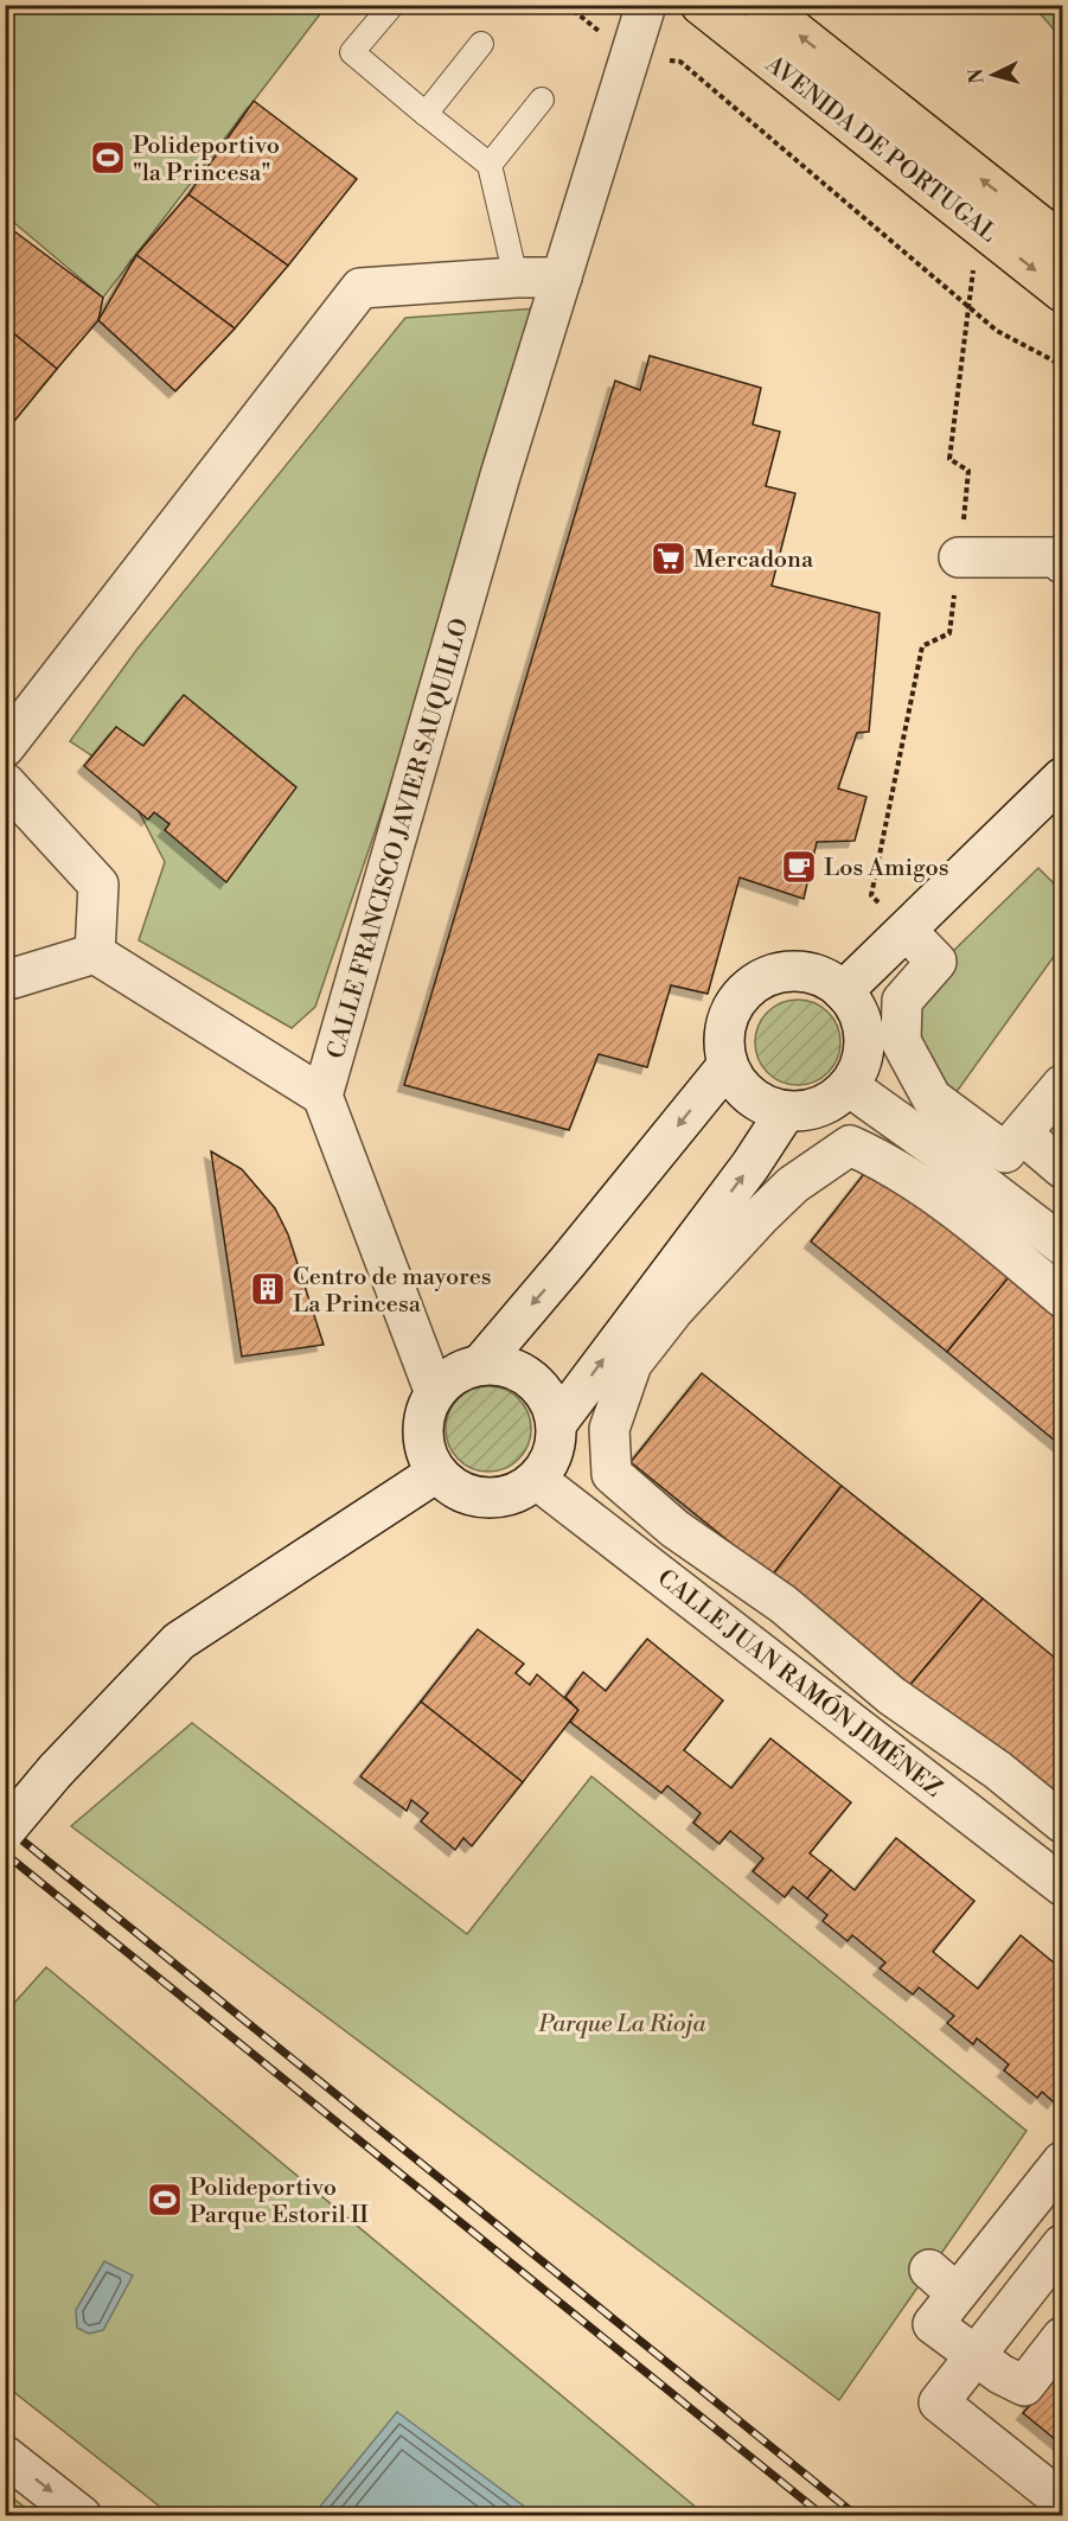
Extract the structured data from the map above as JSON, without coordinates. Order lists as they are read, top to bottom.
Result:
{
  "streets": {
    "main road": ["AVENIDA DE PORTUGAL"],
    "street": ["CALLE FRANCISCO JAVIER SAUQUILLO", "CALLE JUAN RAMÓN JIMÉNEZ"]
  },
  "parks": ["Parque La Rioja"],
  "places": {
    "sports": ["Polideportivo \"la Princesa\"", "Polideportivo Parque Estoril II"],
    "supermarket": ["Mercadona"],
    "cafe": ["Los Amigos"],
    "building": ["Centro de mayores La Princesa"]
  },
  "north": "left"
}
